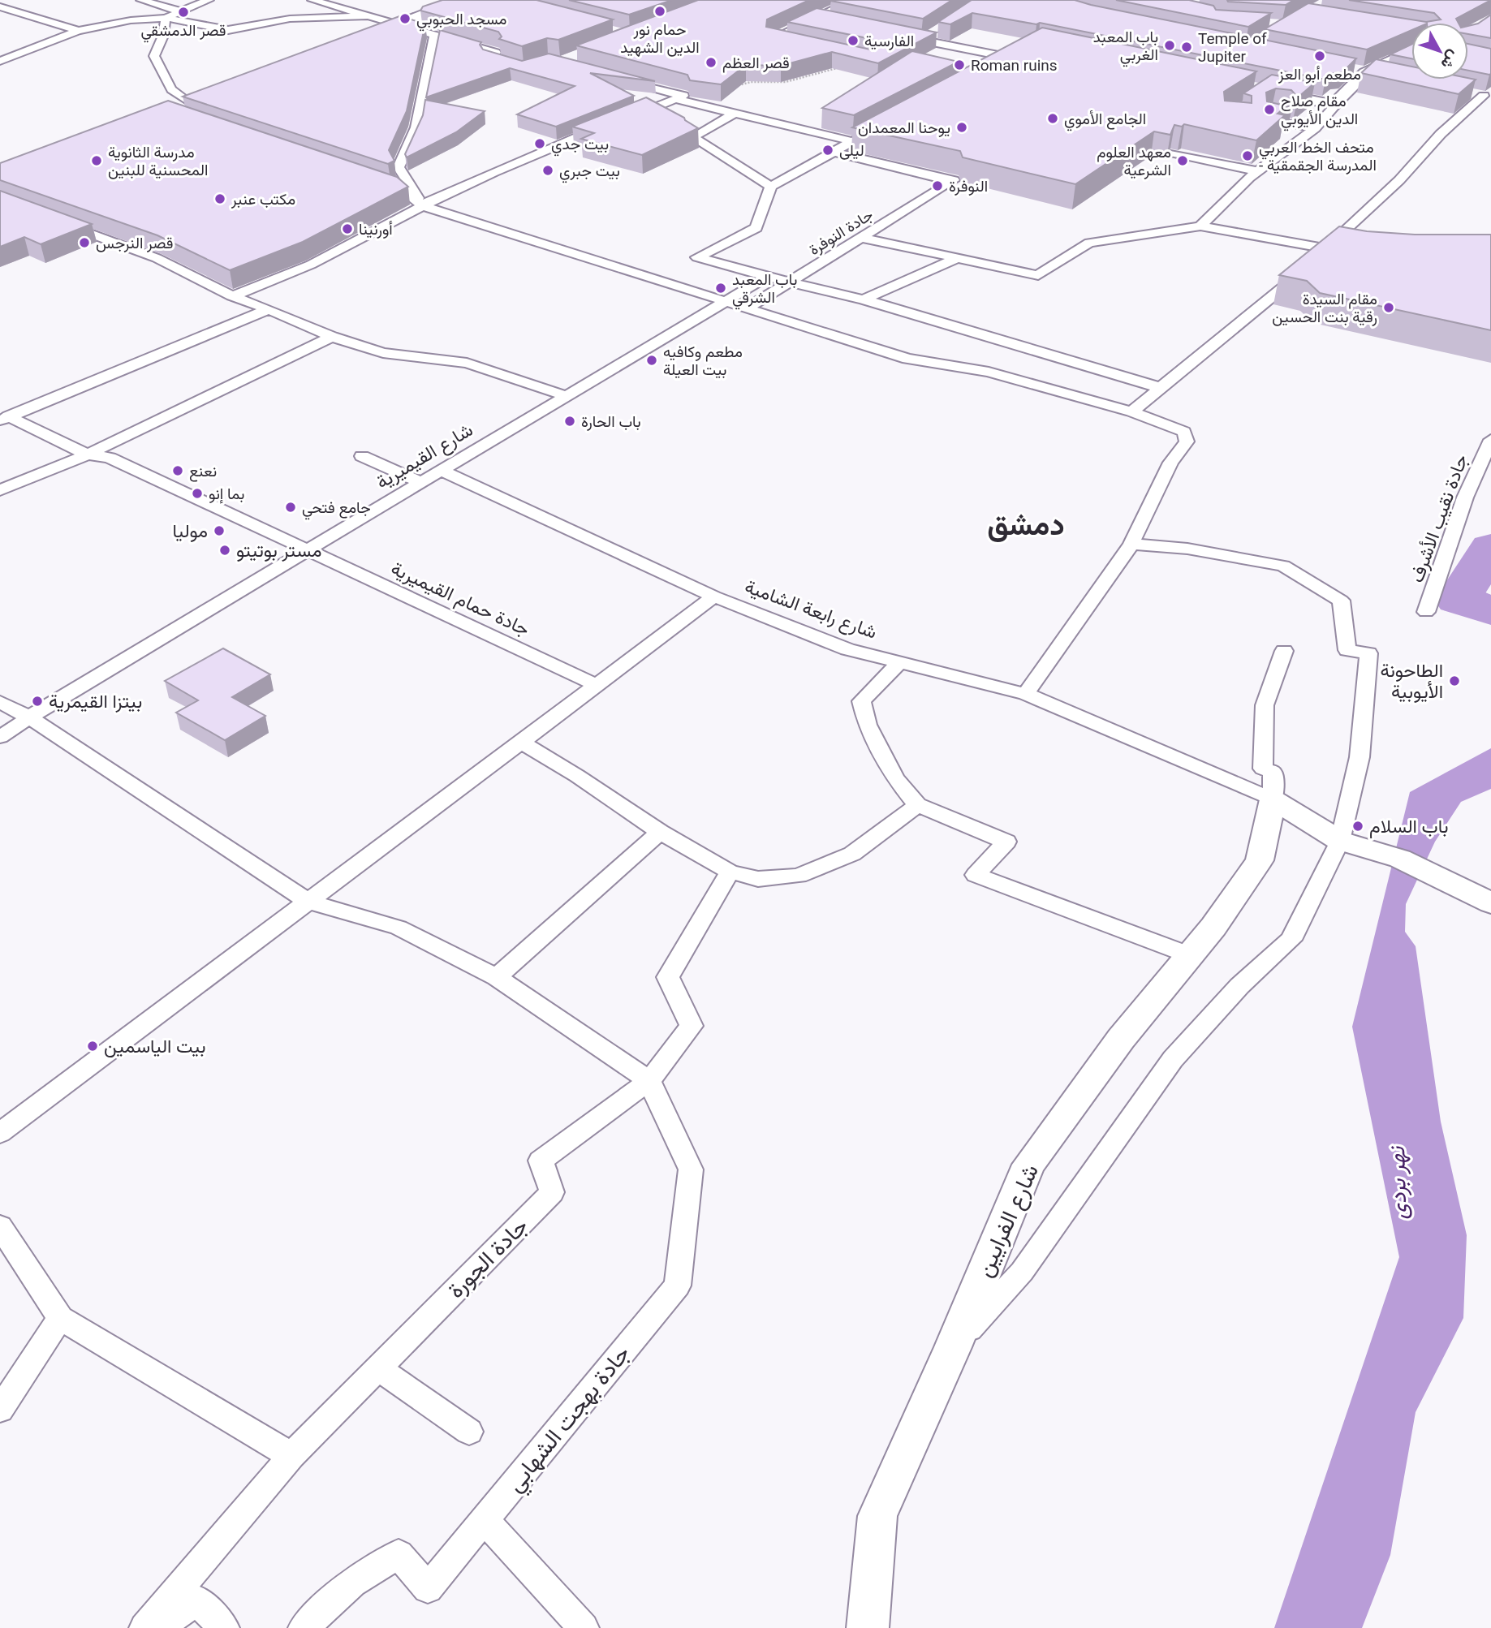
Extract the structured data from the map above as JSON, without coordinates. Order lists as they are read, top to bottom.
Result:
{
  "streets": {
    "street": [
      "جادة النوفرة",
      "شارع القيميرية",
      "جادة نقيب الأشرف",
      "جادة حمام القيميرية",
      "شارع رابعة الشامية",
      "شارع الفرايين",
      "جادة الجورة",
      "جادة بهجت الشهابي"
    ]
  },
  "crossings": [
    ["شارع القيميرية", "جادة حمام القيميرية"],
    ["شارع القيميرية", "شارع رابعة الشامية"],
    ["شارع رابعة الشامية", "شارع الفرايين"],
    ["جادة الجورة", "جادة بهجت الشهابي"]
  ],
  "districts": ["دمشق"],
  "water": ["نهر بردى"],
  "places": [
    "حمام نور الدين الشهيد",
    "قصر الدمشقي",
    "مسجد الحبوبي",
    "الفارسية",
    "باب المعبد الغربي",
    "Temple of Jupiter",
    "مطعم أبو العز",
    "قصر العظم",
    "Roman ruins",
    "مقام صلاح الدين الأيوبي",
    "الجامع الأموي",
    "يوحنا المعمدان",
    "بيت جدي",
    "ليلى",
    "متحف الخط العربي - المدرسة الجقمقية",
    "مدرسة الثانوية المحسنية للبنين",
    "معهد العلوم الشرعية",
    "بيت جبري",
    "النوفرة",
    "مكتب عنبر",
    "أورنينا",
    "قصر النرجس",
    "باب المعبد الشرقي",
    "مقام السيدة رقية بنت الحسين",
    "مطعم وكافيه بيت العيلة",
    "باب الحارة",
    "نعنع",
    "بما إنو",
    "جامع فتحي",
    "موليا",
    "مستر بوتيتو",
    "الطاحونة الأيوبية",
    "بيتزا القيمرية",
    "باب السلام",
    "بيت الياسمين"
  ],
  "north": "bottom right"
}
